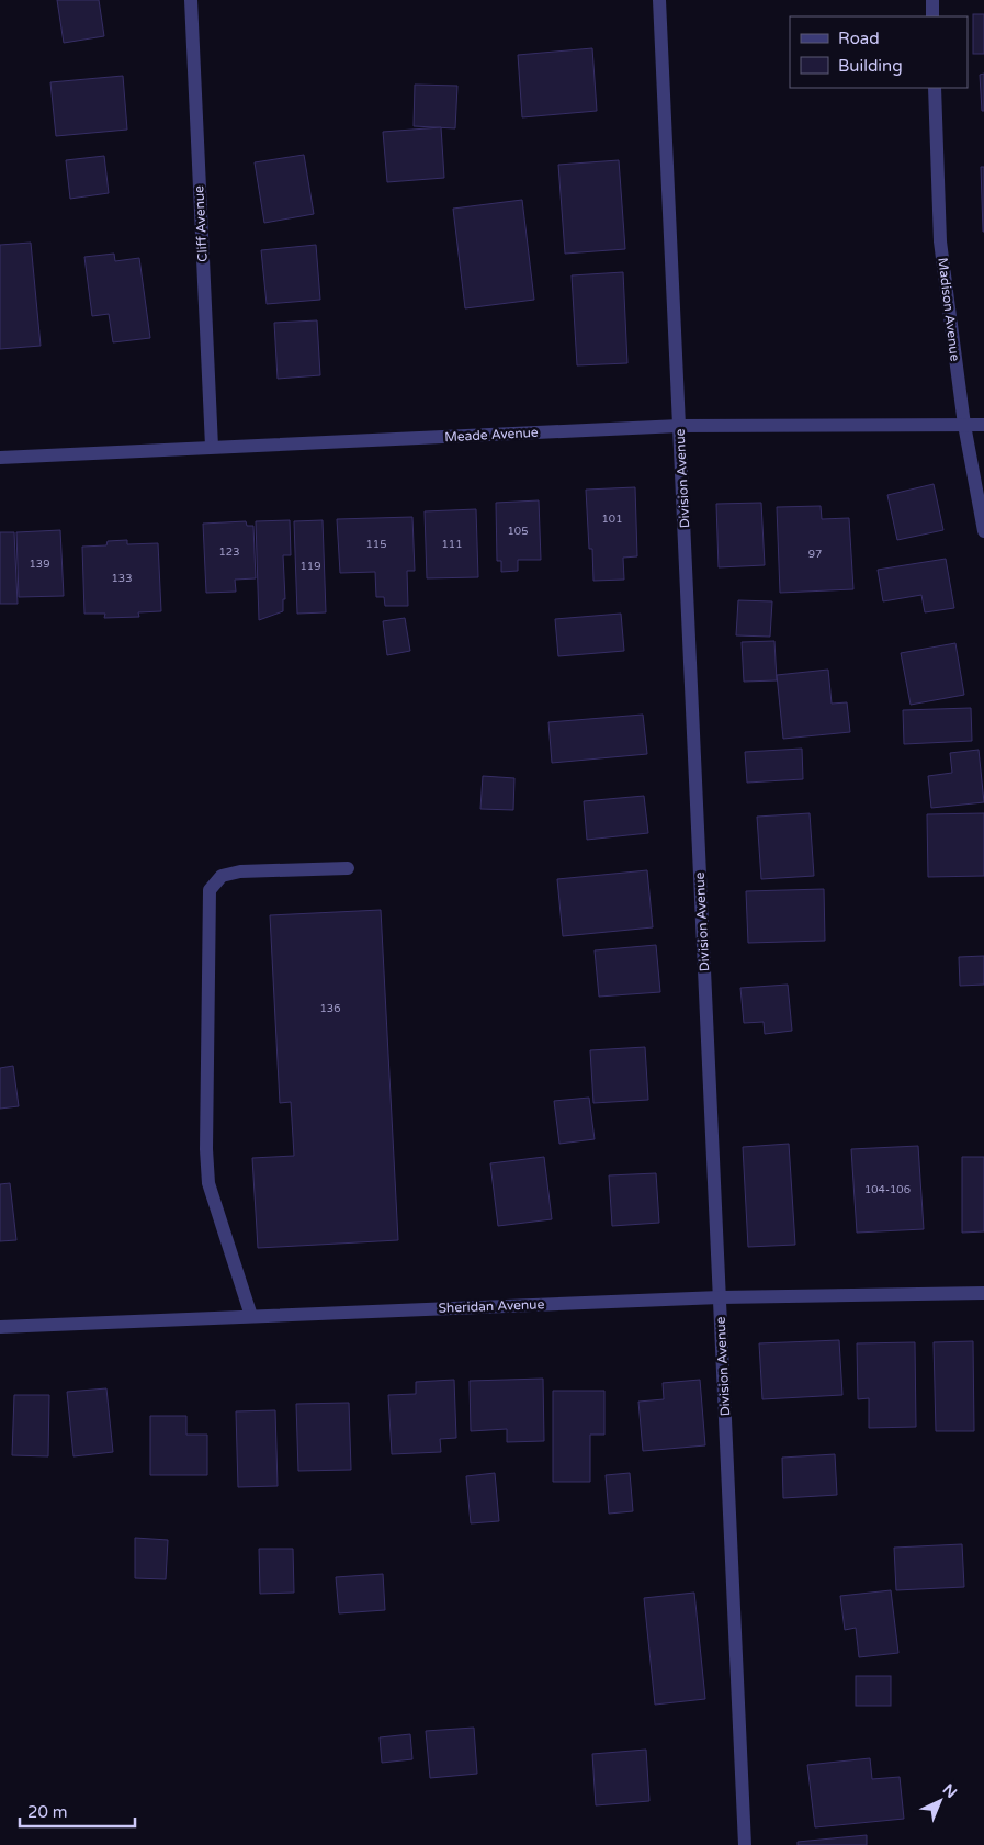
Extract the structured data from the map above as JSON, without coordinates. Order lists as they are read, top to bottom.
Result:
{
  "streets": {
    "street": [
      "Cliff Avenue",
      "Madison Avenue",
      "Meade Avenue",
      "Division Avenue",
      "Sheridan Avenue"
    ]
  },
  "crossings": [
    ["Cliff Avenue", "Meade Avenue"],
    ["Madison Avenue", "Meade Avenue"],
    ["Meade Avenue", "Division Avenue"],
    ["Division Avenue", "Sheridan Avenue"]
  ],
  "house_numbers": [
    "101",
    "105",
    "115",
    "111",
    "123",
    "97",
    "139",
    "119",
    "133",
    "136",
    "104-106"
  ],
  "legend": ["Road", "Building"],
  "scale_bar": "20 m",
  "north": "top right"
}
